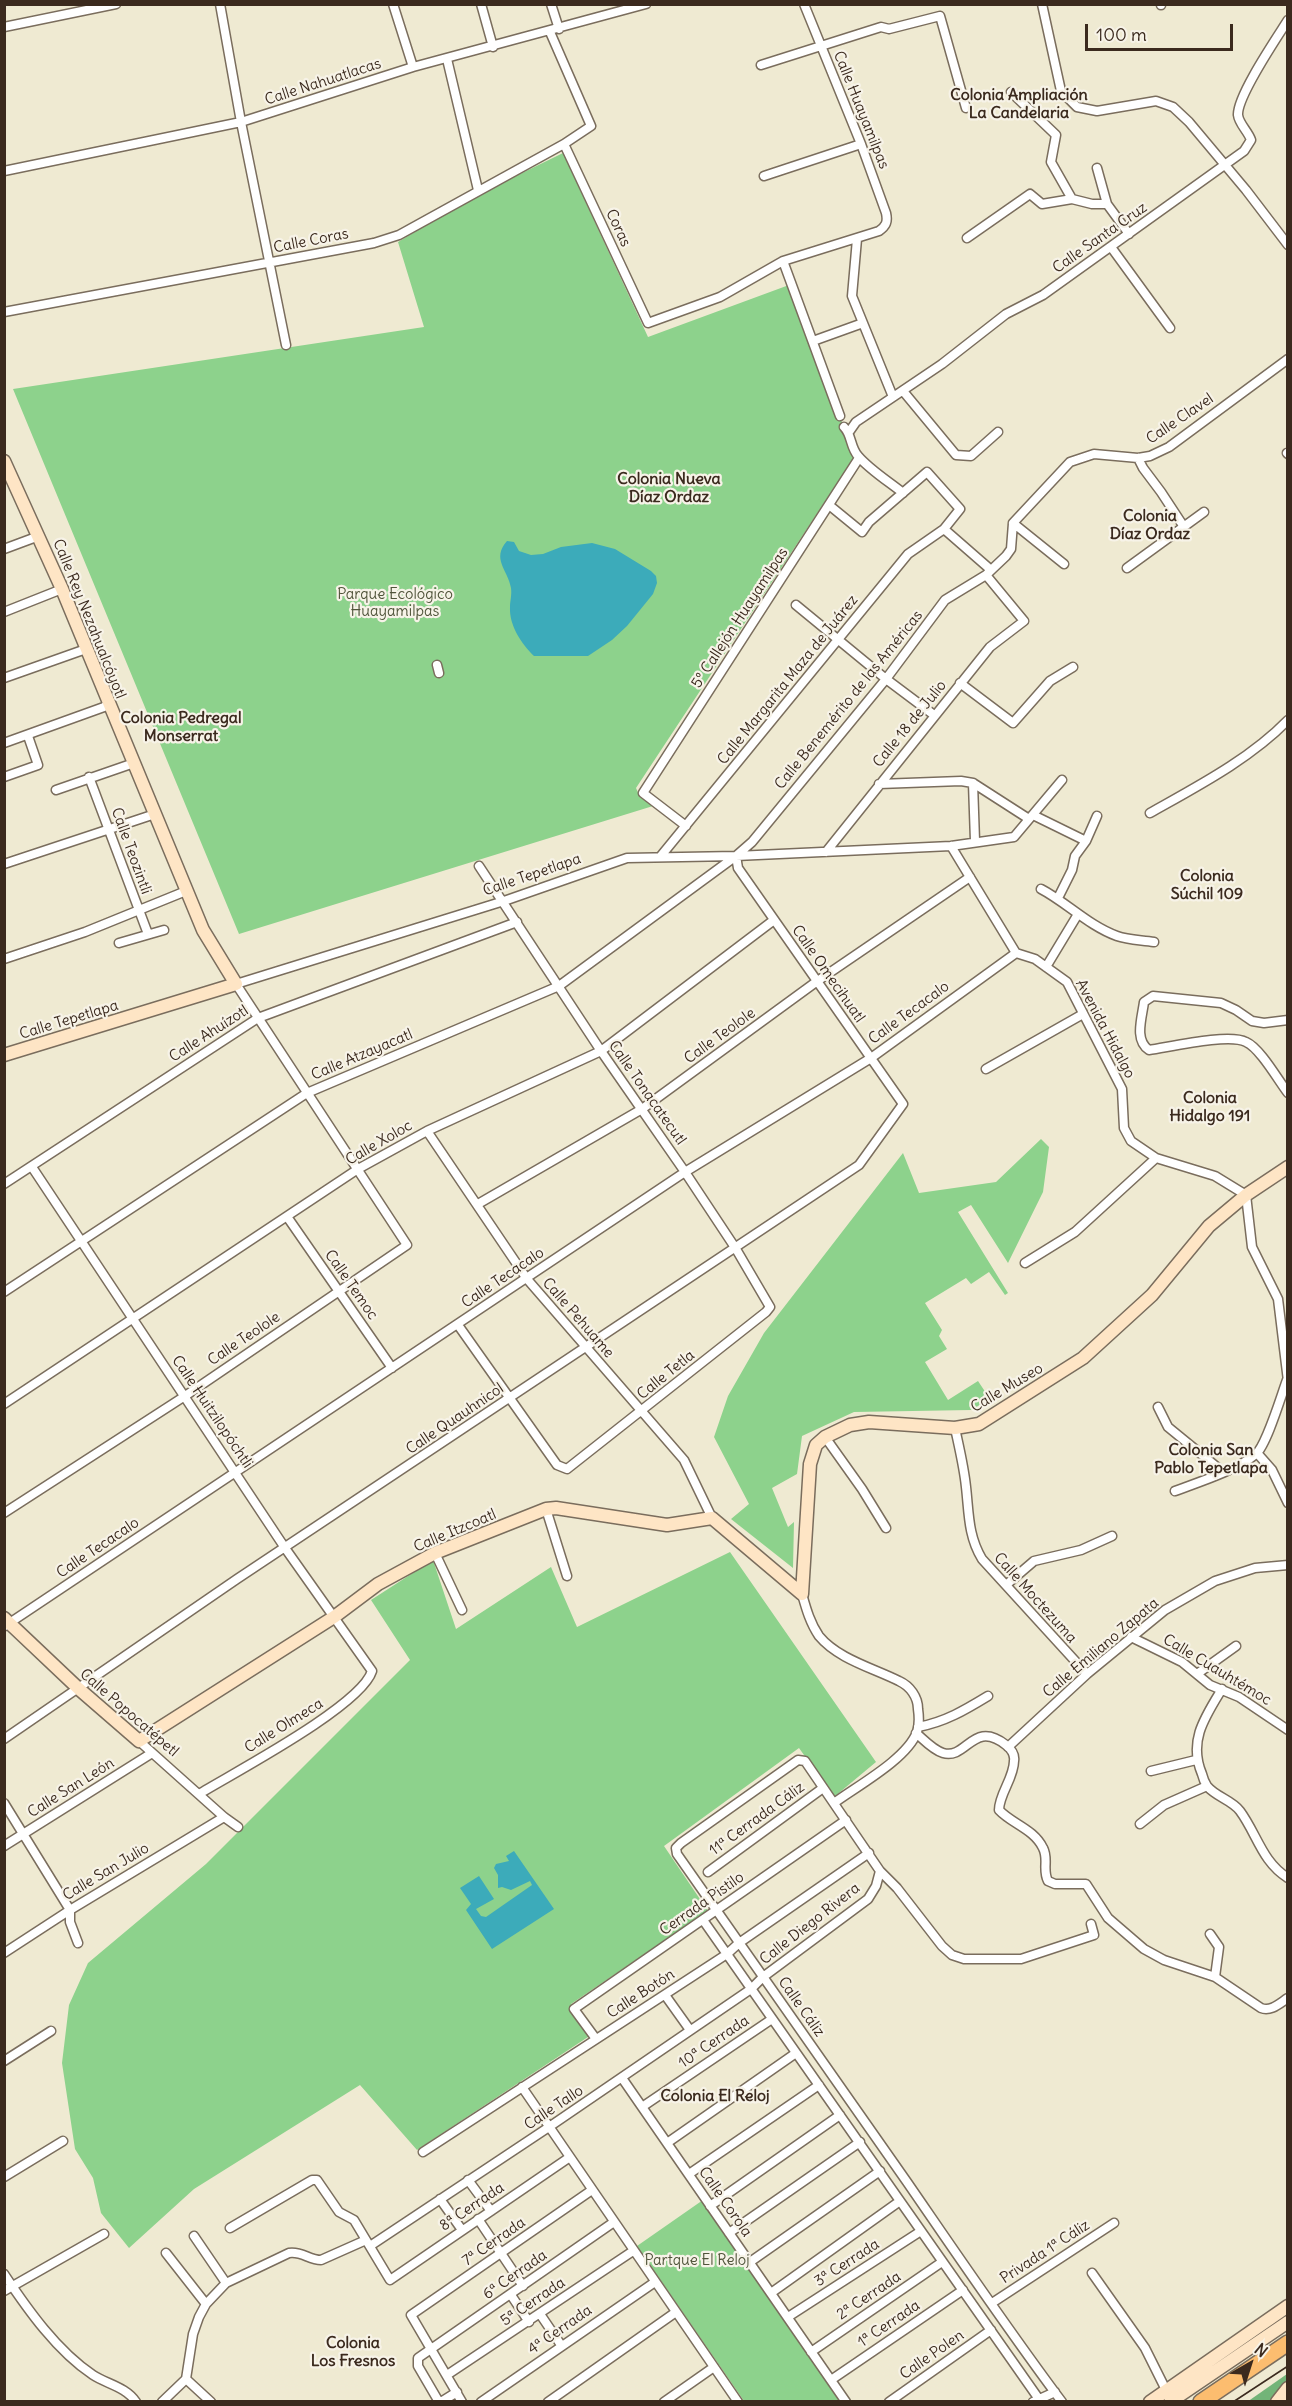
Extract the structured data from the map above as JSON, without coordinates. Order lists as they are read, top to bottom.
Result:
{
  "streets": {
    "street": [
      "Calle Nahuatlacas",
      "Calle Huayamilpas",
      "Coras",
      "Calle Santa Cruz",
      "Calle Coras",
      "Calle Clavel",
      "5º Callejón Huayamilpas",
      "Calle Rey Nezahualcóyotl",
      "Calle Margarita Maza de Juárez",
      "Calle Benemérito de las Américas",
      "Calle 18 de Julio",
      "Calle Teozintli",
      "Calle Tepetlapa",
      "Calle Omecihuatl",
      "Calle Tecacalo",
      "Avenida Hidalgo",
      "Calle Ahuízotl",
      "Calle Teolole",
      "Calle Atzayacatl",
      "Calle Tonacatecutl",
      "Calle Xoloc",
      "Calle Temoc",
      "Calle Pehuame",
      "Calle Tetla",
      "Calle Museo",
      "Calle Huitzilopóchtli",
      "Calle Quauhnicol",
      "Calle Itzcoatl",
      "Calle Moctezuma",
      "Calle Emiliano Zapata",
      "Calle Cuauhtémoc",
      "Calle Popocatépetl",
      "Calle Olmeca",
      "Calle San León",
      "11ª Cerrada Cáliz",
      "Calle San Julio",
      "Cerrada Pistilo",
      "Calle Diego Rivera",
      "Calle Botón",
      "Calle Cáliz",
      "10ª Cerrada",
      "Calle Tallo",
      "Calle Corola",
      "8ª Cerrada",
      "7ª Cerrada",
      "Privada 1ª Cáliz",
      "3ª Cerrada",
      "6ª Cerrada",
      "2ª Cerrada",
      "5ª Cerrada",
      "1ª Cerrada",
      "4ª Cerrada",
      "Calle Polen"
    ]
  },
  "crossings": [
    ["Calle Nahuatlacas", "Calle Coras"],
    ["Coras", "Calle Coras"],
    ["Calle Santa Cruz", "5º Callejón Huayamilpas"],
    ["5º Callejón Huayamilpas", "Calle Margarita Maza de Juárez"],
    ["Calle Rey Nezahualcóyotl", "Calle Tepetlapa"],
    ["Calle Margarita Maza de Juárez", "Calle Tepetlapa"],
    ["Calle Benemérito de las Américas", "Calle 18 de Julio"],
    ["Calle Benemérito de las Américas", "Calle Tepetlapa"],
    ["Calle Benemérito de las Américas", "Calle Omecihuatl"],
    ["Calle Benemérito de las Américas", "Calle Atzayacatl"],
    ["Calle 18 de Julio", "Calle Tepetlapa"],
    ["Calle Tepetlapa", "Calle Omecihuatl"],
    ["Calle Tepetlapa", "Calle Atzayacatl"],
    ["Calle Tepetlapa", "Calle Tonacatecutl"],
    ["Calle Omecihuatl", "Calle Tecacalo"],
    ["Calle Omecihuatl", "Calle Teolole"],
    ["Calle Omecihuatl", "Calle Atzayacatl"],
    ["Calle Omecihuatl", "Calle Xoloc"],
    ["Calle Omecihuatl", "Calle Quauhnicol"],
    ["Calle Tecacalo", "Avenida Hidalgo"],
    ["Calle Tecacalo", "Calle Tonacatecutl"],
    ["Calle Tecacalo", "Calle Temoc"],
    ["Calle Tecacalo", "Calle Pehuame"],
    ["Calle Tecacalo", "Calle Huitzilopóchtli"],
    ["Calle Tecacalo", "Calle Popocatépetl"],
    ["Avenida Hidalgo", "Calle Museo"],
    ["Calle Ahuízotl", "Calle Tonacatecutl"],
    ["Calle Ahuízotl", "Calle Huitzilopóchtli"],
    ["Calle Teolole", "Calle Tonacatecutl"],
    ["Calle Teolole", "Calle Xoloc"],
    ["Calle Teolole", "Calle Temoc"],
    ["Calle Teolole", "Calle Pehuame"],
    ["Calle Teolole", "Calle Huitzilopóchtli"],
    ["Calle Atzayacatl", "Calle Tonacatecutl"],
    ["Calle Atzayacatl", "Calle Huitzilopóchtli"],
    ["Calle Tonacatecutl", "Calle Xoloc"],
    ["Calle Tonacatecutl", "Calle Tetla"],
    ["Calle Tonacatecutl", "Calle Quauhnicol"],
    ["Calle Xoloc", "Calle Temoc"],
    ["Calle Xoloc", "Calle Pehuame"],
    ["Calle Xoloc", "Calle Huitzilopóchtli"],
    ["Calle Pehuame", "Calle Tetla"],
    ["Calle Pehuame", "Calle Quauhnicol"],
    ["Calle Pehuame", "Calle Itzcoatl"],
    ["Calle Tetla", "Calle Quauhnicol"],
    ["Calle Museo", "Calle Moctezuma"],
    ["Calle Huitzilopóchtli", "Calle Quauhnicol"],
    ["Calle Huitzilopóchtli", "Calle Itzcoatl"],
    ["Calle Huitzilopóchtli", "Calle Olmeca"],
    ["Calle Quauhnicol", "Calle Popocatépetl"],
    ["Calle Itzcoatl", "Calle Popocatépetl"],
    ["Calle Moctezuma", "Calle Emiliano Zapata"],
    ["Calle Emiliano Zapata", "Calle Cuauhtémoc"],
    ["Calle Popocatépetl", "Calle Olmeca"],
    ["Calle Popocatépetl", "Calle San León"],
    ["Calle Popocatépetl", "Calle San Julio"],
    ["11ª Cerrada Cáliz", "Calle Cáliz"],
    ["Cerrada Pistilo", "Calle Botón"],
    ["Cerrada Pistilo", "Calle Cáliz"],
    ["Calle Diego Rivera", "Calle Cáliz"],
    ["Calle Diego Rivera", "Calle Tallo"],
    ["Calle Botón", "Calle Cáliz"],
    ["Calle Cáliz", "10ª Cerrada"],
    ["Calle Cáliz", "Calle Tallo"],
    ["Calle Cáliz", "Privada 1ª Cáliz"],
    ["Calle Cáliz", "3ª Cerrada"],
    ["Calle Cáliz", "2ª Cerrada"],
    ["Calle Cáliz", "1ª Cerrada"],
    ["Calle Cáliz", "Calle Polen"],
    ["10ª Cerrada", "Calle Corola"],
    ["Calle Tallo", "Calle Corola"],
    ["Calle Tallo", "8ª Cerrada"],
    ["Calle Corola", "3ª Cerrada"],
    ["Calle Corola", "2ª Cerrada"],
    ["Calle Corola", "1ª Cerrada"],
    ["7ª Cerrada", "6ª Cerrada"]
  ],
  "districts": [
    "Colonia Ampliación La Candelaria",
    "Colonia Nueva Díaz Ordaz",
    "Colonia Díaz Ordaz",
    "Colonia Pedregal Monserrat",
    "Colonia Súchil 109",
    "Colonia Hidalgo 191",
    "Colonia San Pablo Tepetlapa",
    "Colonia El Reloj",
    "Colonia Los Fresnos"
  ],
  "parks": ["Parque Ecológico Huayamilpas", "Partque El Reloj"],
  "scale_bar": "100 m",
  "north": "top right"
}
